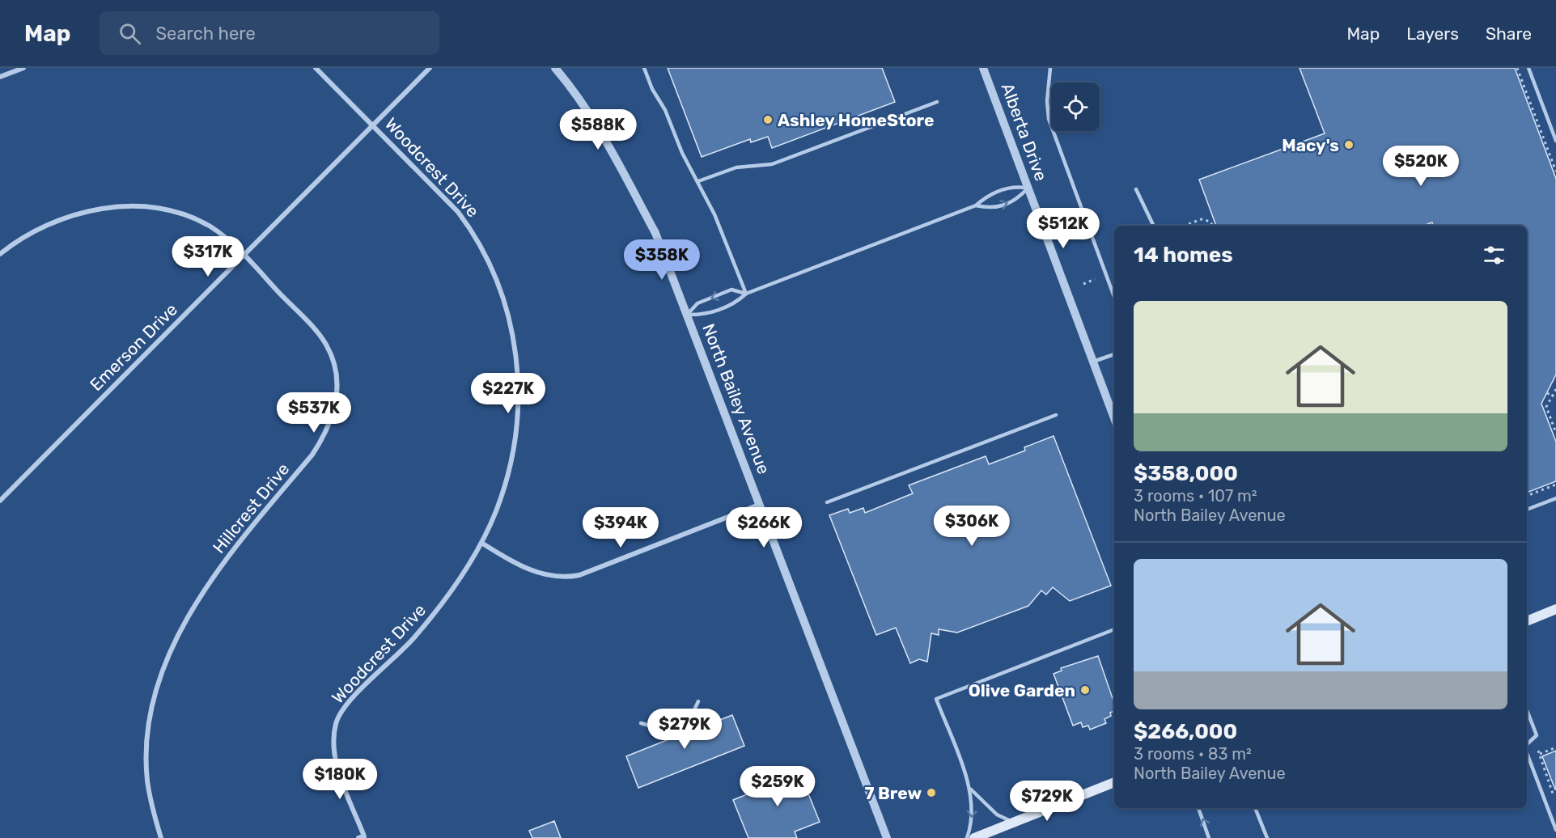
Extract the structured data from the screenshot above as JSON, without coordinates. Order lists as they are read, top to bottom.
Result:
{
  "streets": {
    "street": [
      "Alberta Drive",
      "Woodcrest Drive",
      "Emerson Drive",
      "North Bailey Avenue",
      "Hillcrest Drive"
    ]
  },
  "crossings": [
    ["Woodcrest Drive", "Emerson Drive"],
    ["Emerson Drive", "Hillcrest Drive"]
  ],
  "places": [
    "Ashley HomeStore",
    "Macy's",
    "Olive Garden",
    "7 Brew"
  ],
  "page": {
    "header": "Map",
    "search": "Search here",
    "nav": ["Map", "Layers", "Share"],
    "price": [
      "$588K",
      "$520K",
      "$512K",
      "$317K",
      "$358K",
      "$227K",
      "$537K",
      "$306K",
      "$394K",
      "$266K",
      "$279K",
      "$180K",
      "$259K",
      "$729K"
    ],
    "heading": "14 homes",
    "list": [
      {
        "name": "$358,000",
        "note": "3 rooms · 107 m² · North Bailey Avenue"
      },
      {
        "name": "$266,000",
        "note": "3 rooms · 83 m² · North Bailey Avenue"
      }
    ]
  }
}
